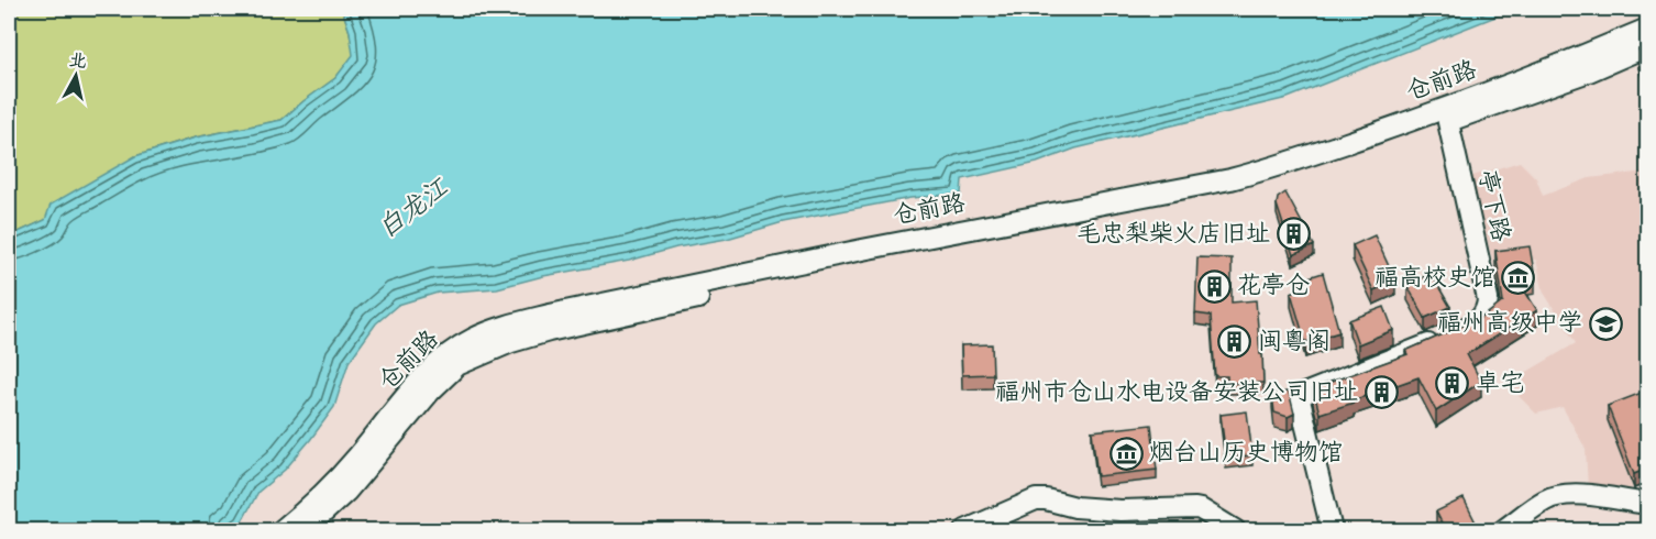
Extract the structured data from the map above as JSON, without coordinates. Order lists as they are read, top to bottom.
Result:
{
  "streets": {
    "street": ["仓前路", "亭下路"]
  },
  "crossings": [
    ["仓前路", "亭下路"]
  ],
  "water": ["白龙江"],
  "places": {
    "building": [
      "毛忠梨柴火店旧址",
      "花亭仓",
      "闽粤阁",
      "卓宅",
      "福州市仓山水电设备安装公司旧址"
    ],
    "museum": ["福高校史馆", "烟台山历史博物馆"],
    "school or university": ["福州高级中学"]
  },
  "north": "top"
}
